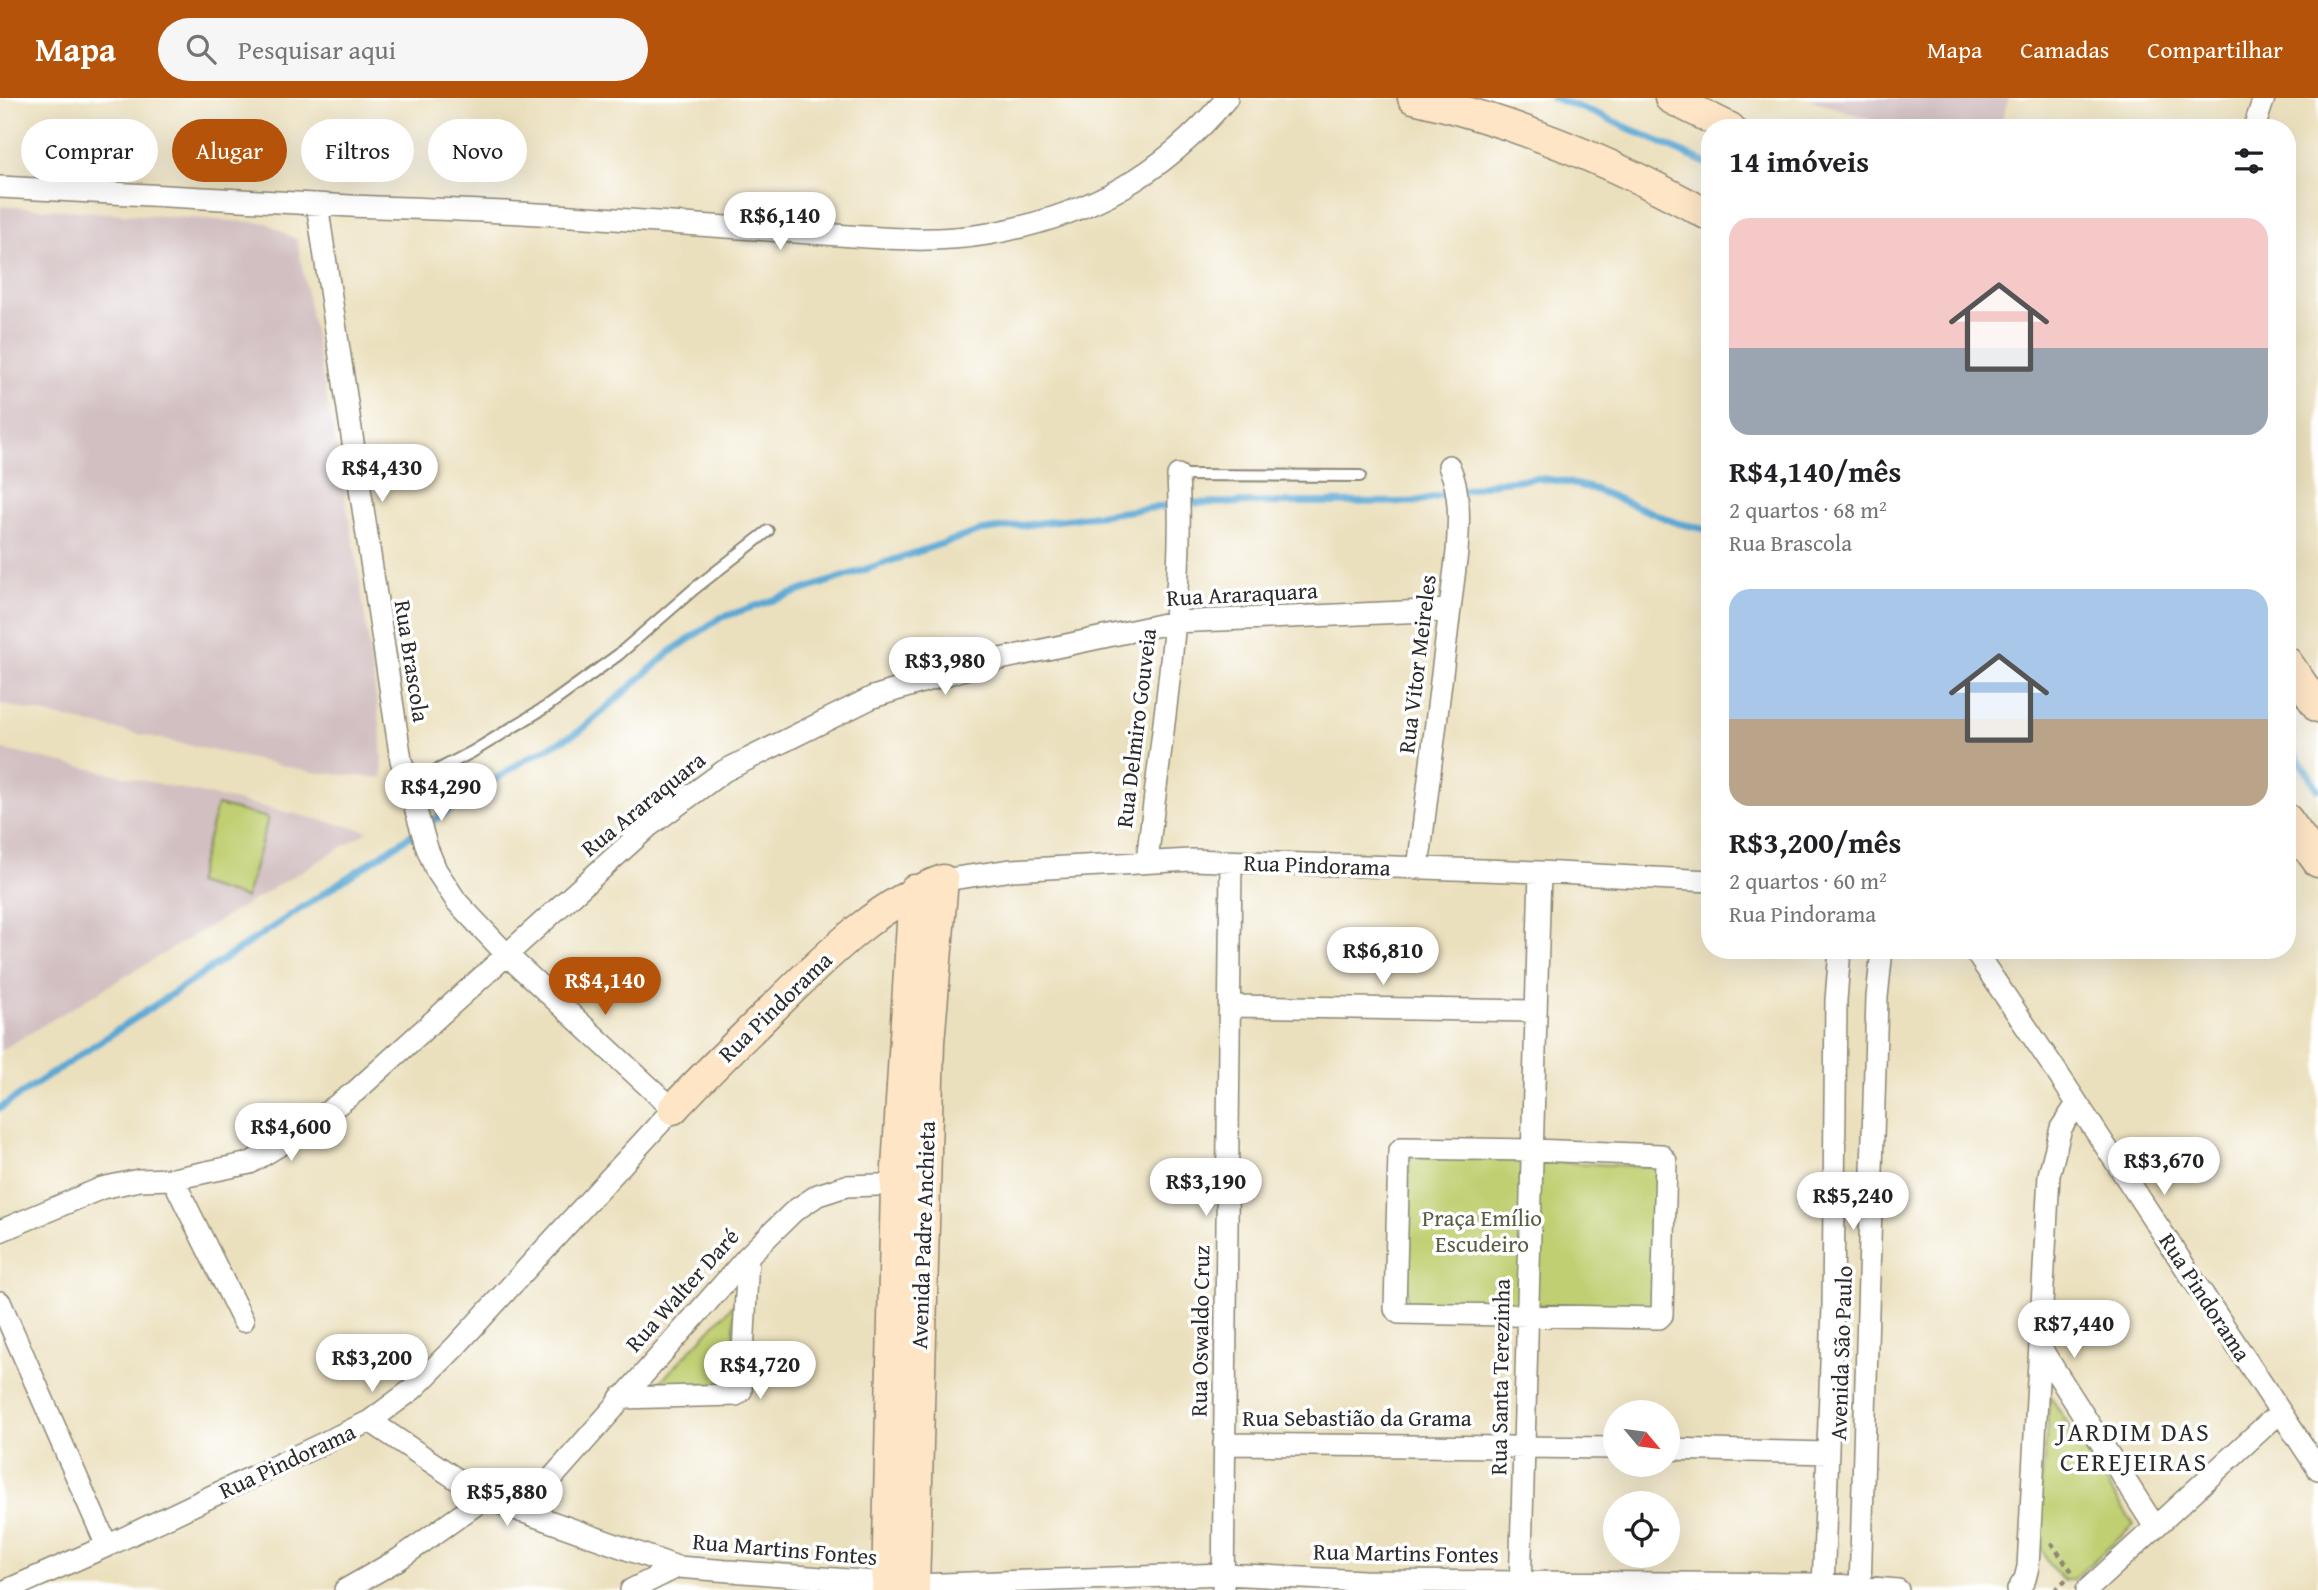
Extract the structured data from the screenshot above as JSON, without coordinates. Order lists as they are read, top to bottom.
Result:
{
  "streets": {
    "street": [
      "Rua Araraquara",
      "Rua Brascola",
      "Rua Vitor Meireles",
      "Rua Delmiro Gouveia",
      "Rua Pindorama",
      "Avenida Padre Anchieta",
      "Rua Walter Daré",
      "Rua Oswaldo Cruz",
      "Avenida São Paulo",
      "Rua Santa Terezinha",
      "Rua Sebastião da Grama",
      "Rua Martins Fontes"
    ]
  },
  "crossings": [
    ["Rua Araraquara", "Rua Brascola"],
    ["Rua Araraquara", "Rua Vitor Meireles"],
    ["Rua Araraquara", "Rua Delmiro Gouveia"],
    ["Rua Brascola", "Rua Pindorama"],
    ["Rua Vitor Meireles", "Rua Pindorama"],
    ["Rua Delmiro Gouveia", "Rua Pindorama"],
    ["Rua Pindorama", "Avenida Padre Anchieta"],
    ["Rua Pindorama", "Rua Oswaldo Cruz"],
    ["Rua Pindorama", "Rua Santa Terezinha"],
    ["Rua Pindorama", "Rua Martins Fontes"],
    ["Avenida Padre Anchieta", "Rua Walter Daré"],
    ["Avenida Padre Anchieta", "Rua Martins Fontes"],
    ["Rua Walter Daré", "Rua Martins Fontes"],
    ["Rua Oswaldo Cruz", "Rua Sebastião da Grama"],
    ["Rua Oswaldo Cruz", "Rua Martins Fontes"],
    ["Avenida São Paulo", "Rua Martins Fontes"],
    ["Rua Santa Terezinha", "Rua Sebastião da Grama"],
    ["Rua Santa Terezinha", "Rua Martins Fontes"]
  ],
  "districts": ["JARDIM DAS CEREJEIRAS"],
  "parks": ["Praça Emílio Escudeiro"],
  "north": "bottom right",
  "page": {
    "header": "Mapa",
    "search": "Pesquisar aqui",
    "nav": ["Mapa", "Camadas", "Compartilhar"],
    "chip": [
      "Comprar",
      "Alugar",
      "Filtros",
      "Novo"
    ],
    "heading": "14 imóveis",
    "price": [
      "R$6,140",
      "R$4,430",
      "R$3,980",
      "R$4,290",
      "R$6,810",
      "R$4,140",
      "R$4,600",
      "R$3,670",
      "R$3,190",
      "R$5,240",
      "R$7,440",
      "R$3,200",
      "R$4,720",
      "R$5,880"
    ],
    "list": [
      {
        "name": "R$4,140/mês",
        "note": "2 quartos · 68 m² · Rua Brascola"
      },
      {
        "name": "R$3,200/mês",
        "note": "2 quartos · 60 m² · Rua Pindorama"
      }
    ]
  }
}
